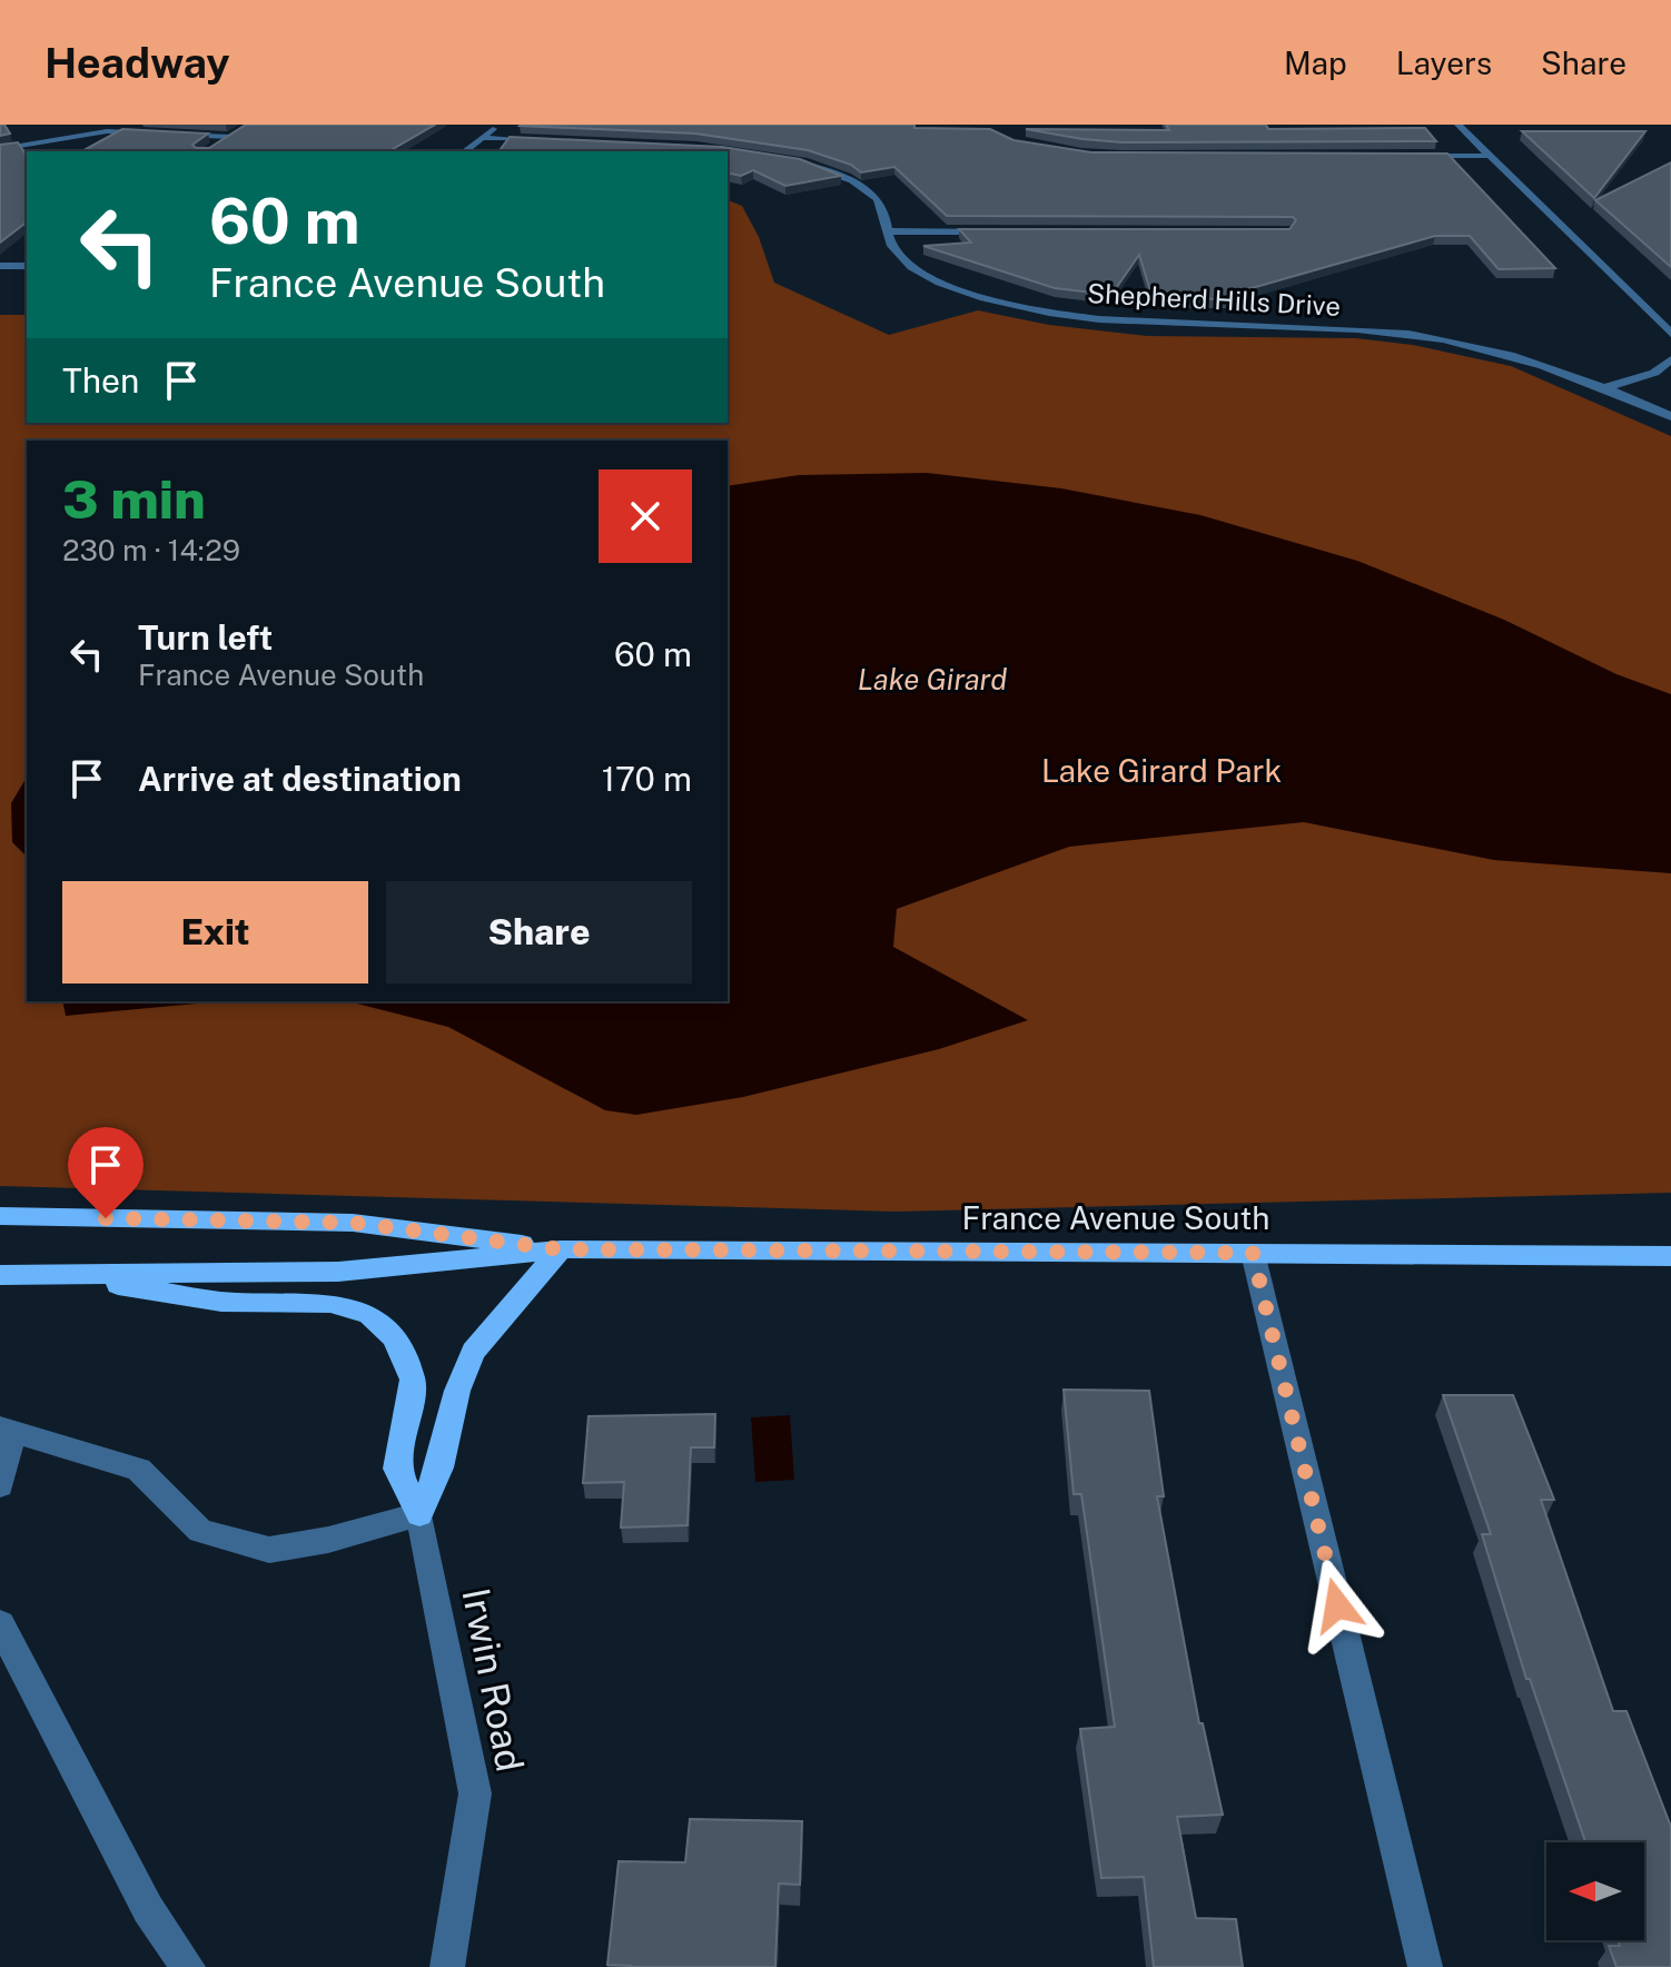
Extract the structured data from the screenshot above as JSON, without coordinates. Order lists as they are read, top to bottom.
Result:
{
  "streets": {
    "main road": ["France Avenue South"],
    "street": ["Shepherd Hills Drive", "Irwin Road"]
  },
  "water": ["Lake Girard"],
  "parks": ["Lake Girard Park"],
  "north": "left",
  "page": {
    "header": "Headway",
    "nav": ["Map", "Layers", "Share"],
    "turn": ["60 m", "France Avenue South"],
    "then": "Then",
    "heading": ["3 min", "230 m · 14:29"],
    "list": [
      {
        "name": "Turn left",
        "note": "France Avenue South",
        "value": "60 m"
      },
      {
        "name": "Arrive at destination",
        "value": "170 m"
      }
    ],
    "buttons": ["Exit", "Share"]
  }
}
